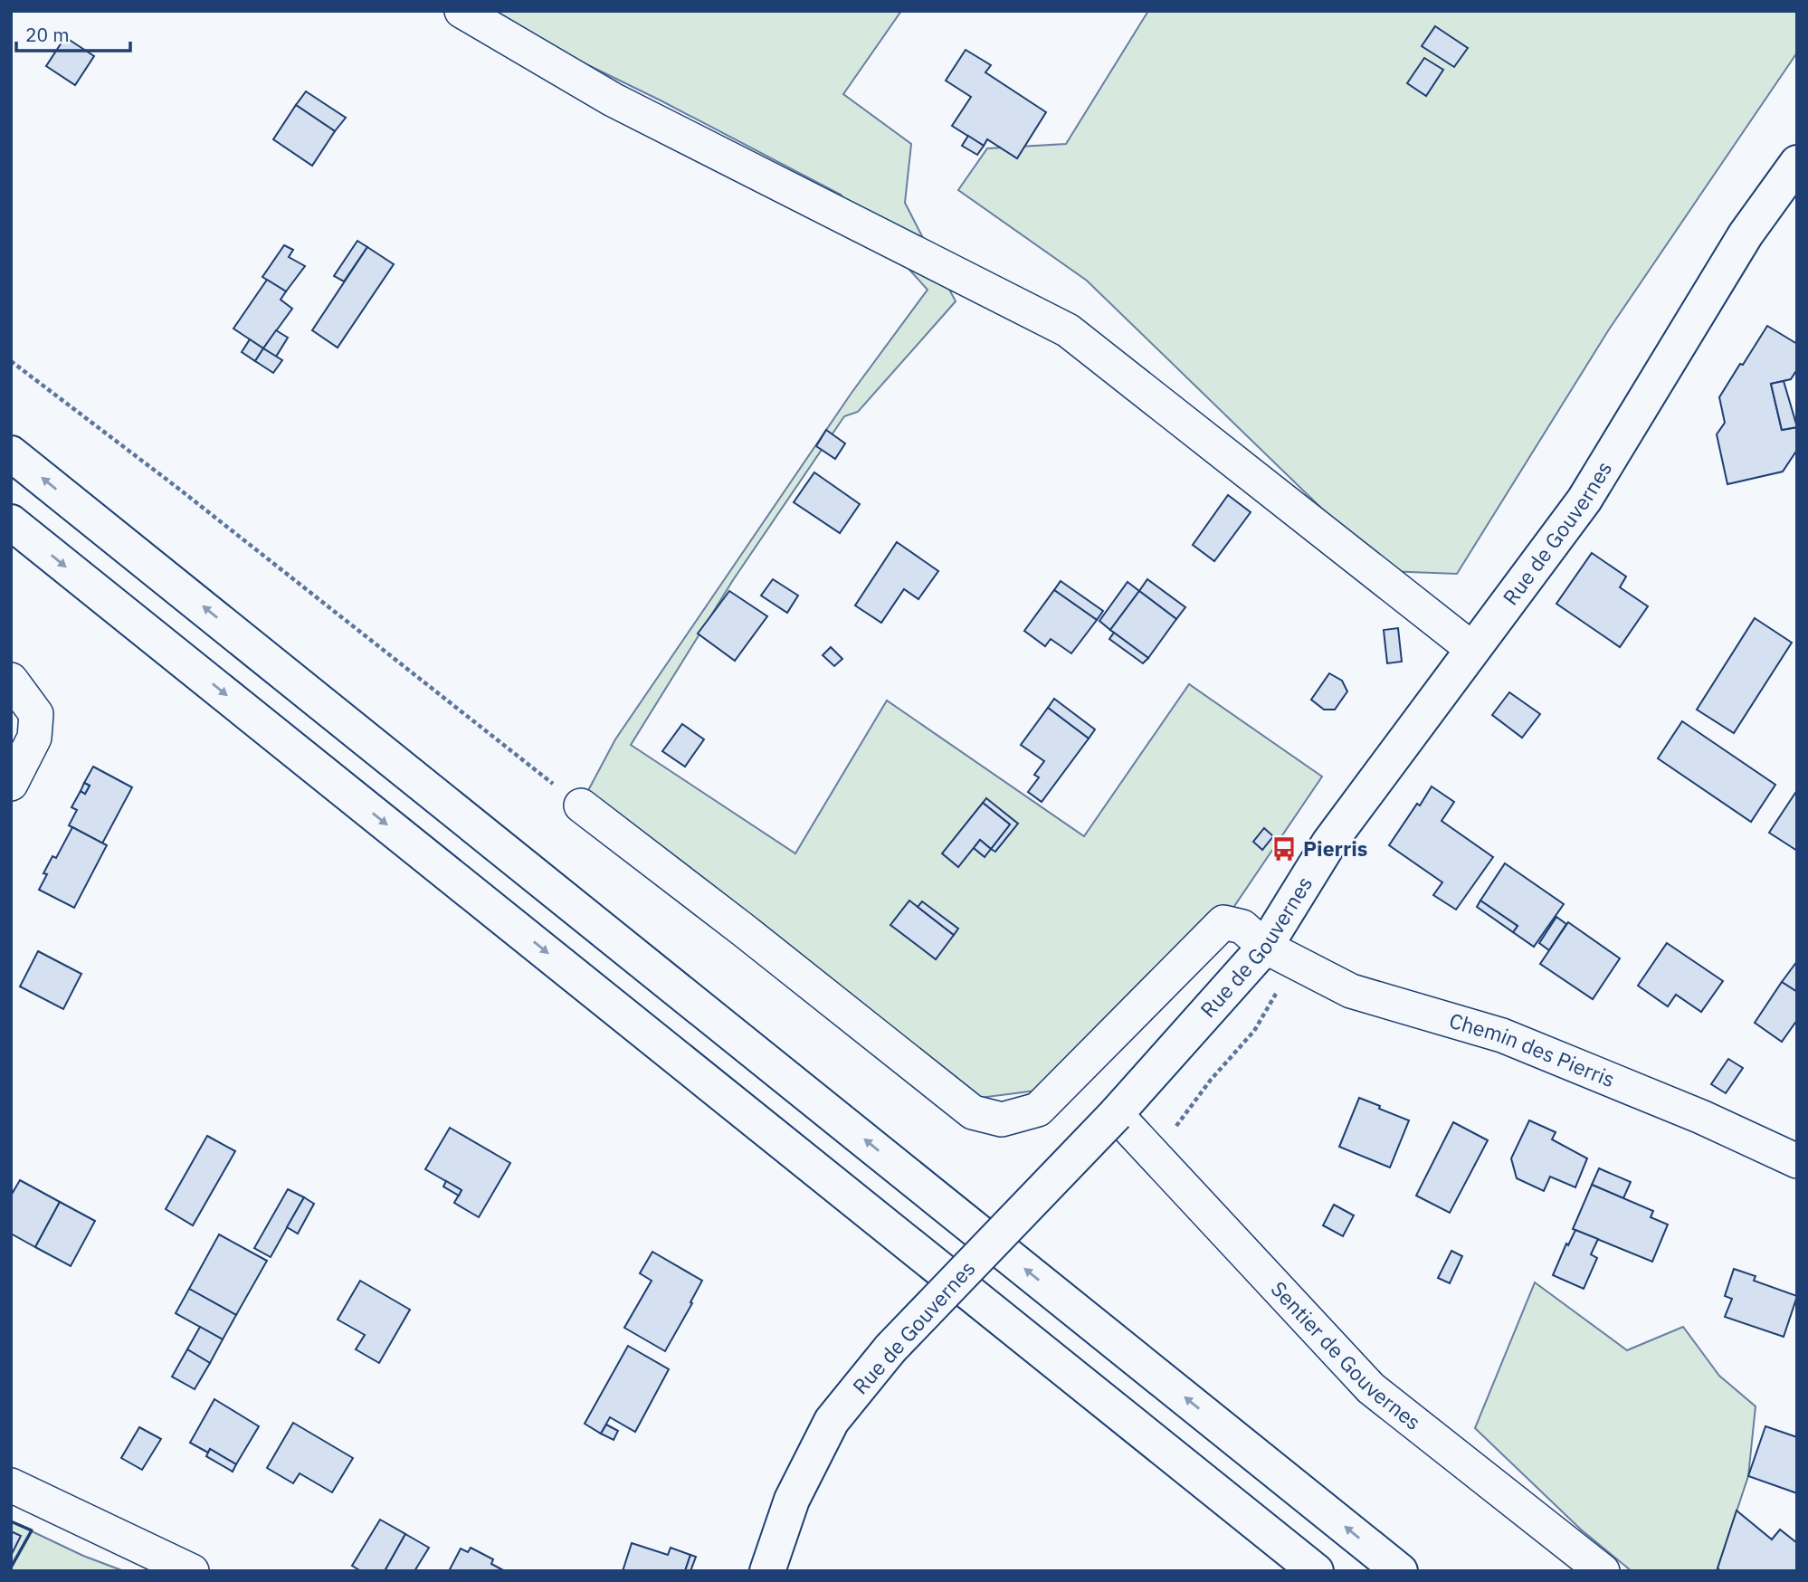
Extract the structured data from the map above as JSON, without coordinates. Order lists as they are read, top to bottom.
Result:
{
  "streets": {
    "main road": ["Rue de Gouvernes"],
    "street": ["Chemin des Pierris", "Sentier de Gouvernes"]
  },
  "crossings": [
    ["Rue de Gouvernes", "Chemin des Pierris"],
    ["Rue de Gouvernes", "Sentier de Gouvernes"]
  ],
  "places": {
    "bus stop": ["Pierris"]
  },
  "scale_bar": "20 m"
}
